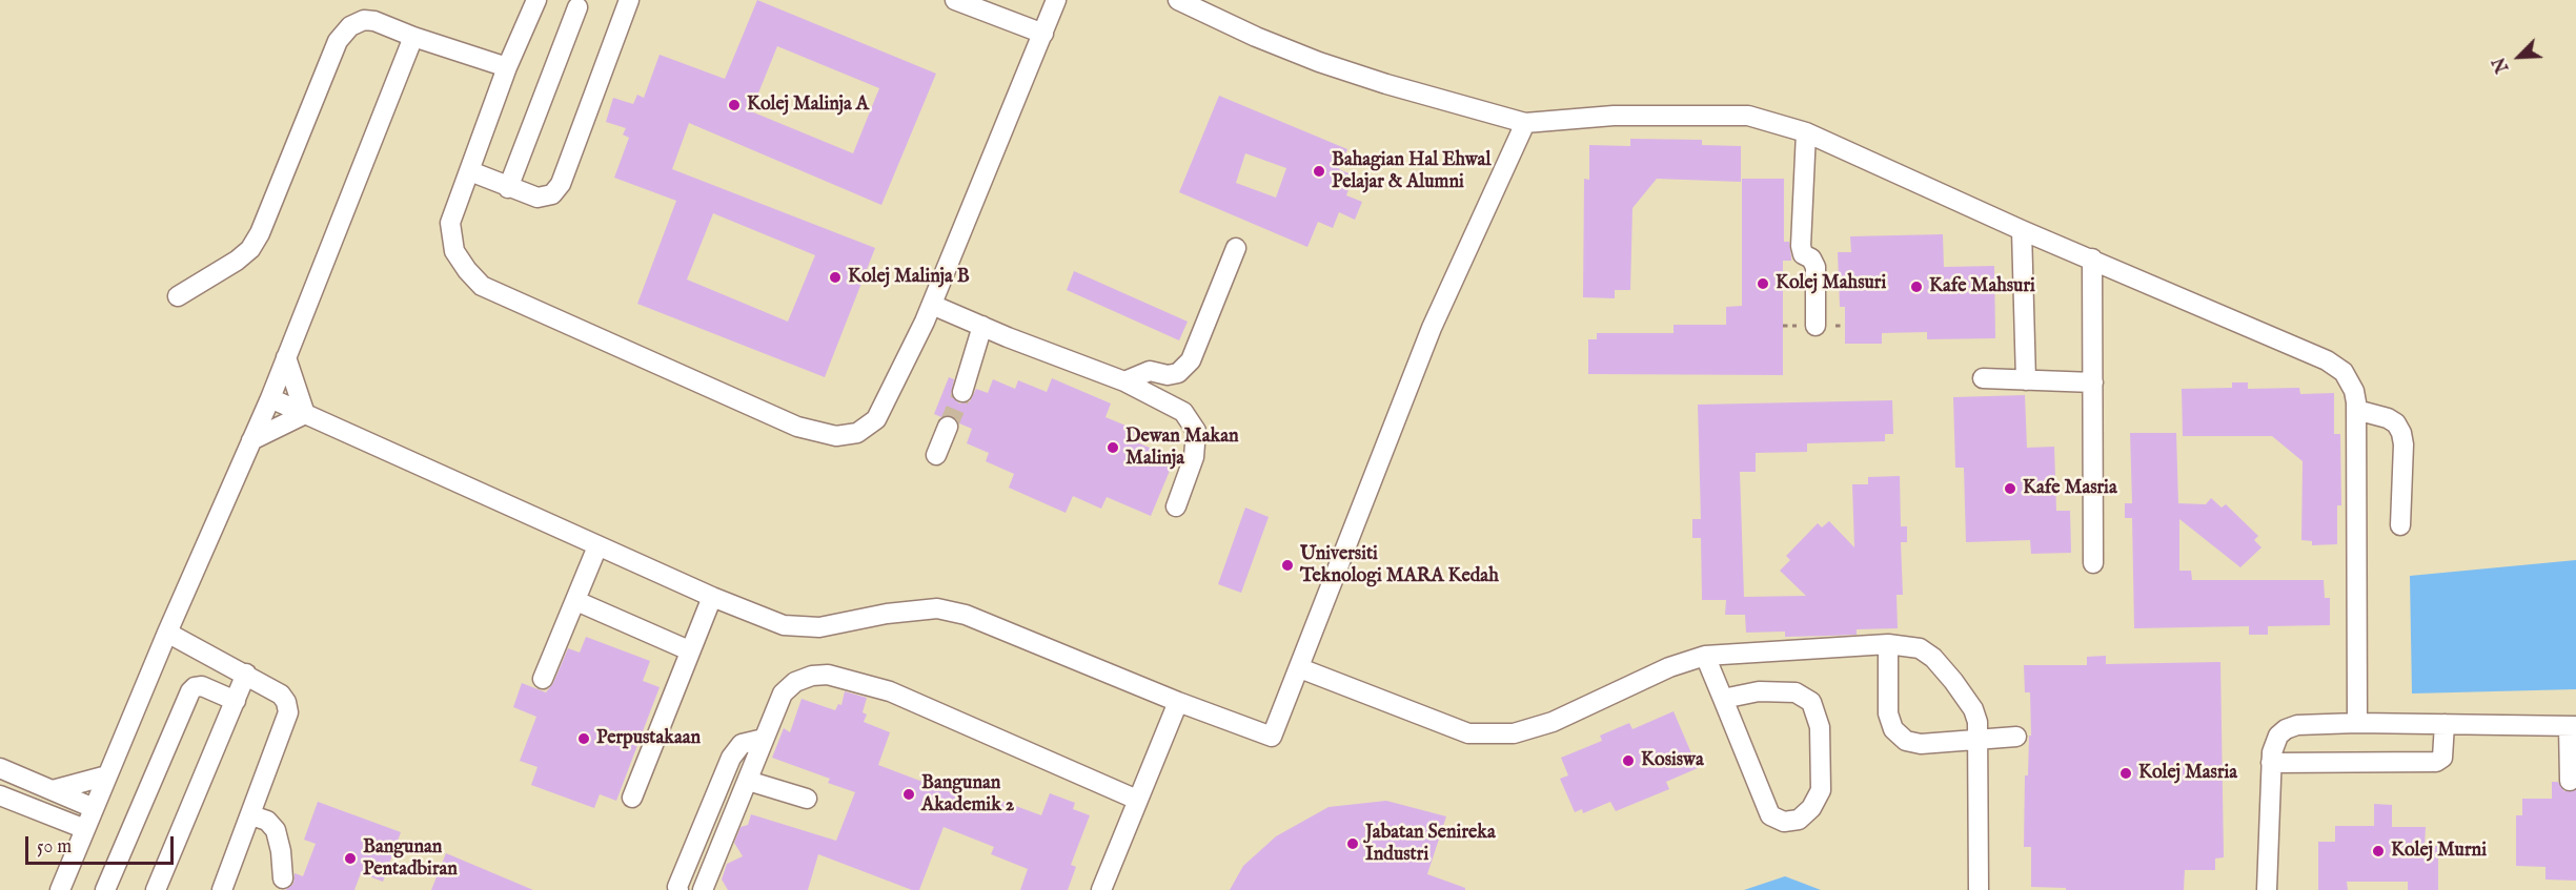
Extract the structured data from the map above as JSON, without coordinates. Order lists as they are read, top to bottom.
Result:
{
  "places": [
    "Kolej Malinja A",
    "Bahagian Hal Ehwal Pelajar & Alumni",
    "Kolej Malinja B",
    "Kolej Mahsuri",
    "Kafe Mahsuri",
    "Dewan Makan Malinja",
    "Kafe Masria",
    "Universiti Teknologi MARA Kedah",
    "Perpustakaan",
    "Kosiswa",
    "Kolej Masria",
    "Bangunan Akademik 2",
    "Jabatan Senireka Industri",
    "Kolej Murni",
    "Bangunan Pentadbiran"
  ],
  "scale_bar": "50 m",
  "north": "bottom left"
}
